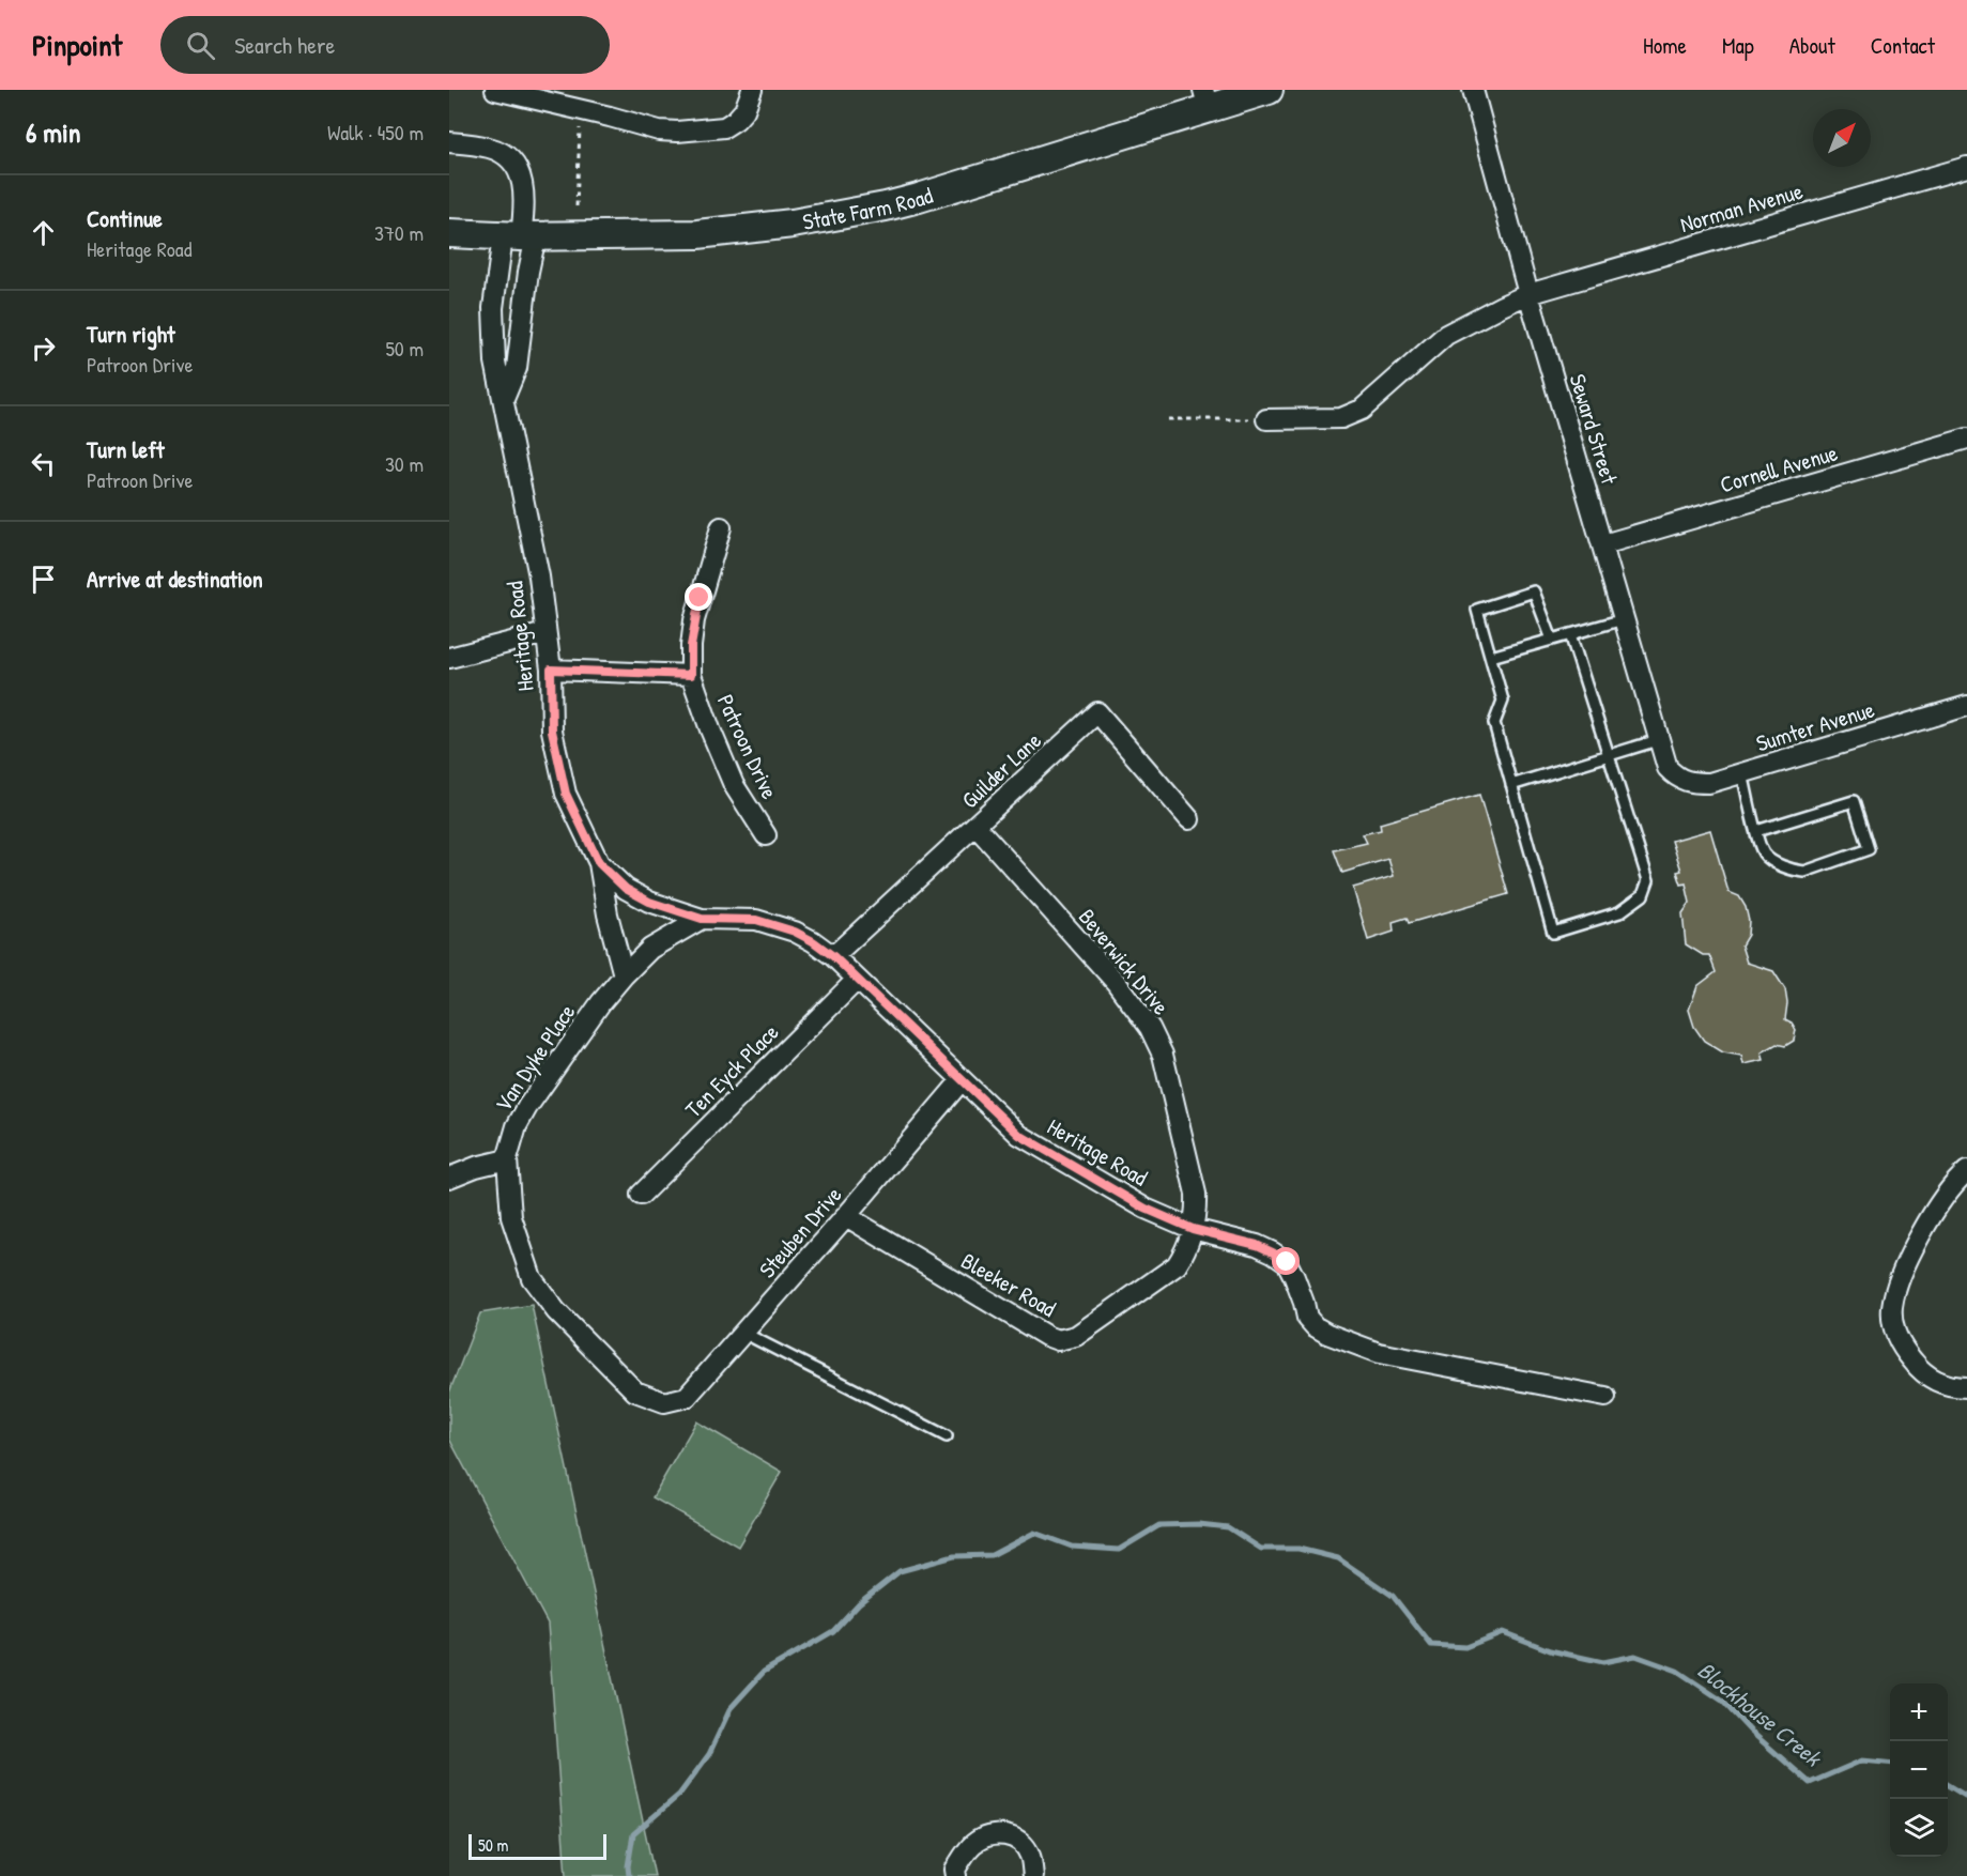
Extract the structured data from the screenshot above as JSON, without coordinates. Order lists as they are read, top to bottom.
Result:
{
  "streets": {
    "main road": ["State Farm Road"],
    "street": [
      "Norman Avenue",
      "Seward Street",
      "Cornell Avenue",
      "Heritage Road",
      "Sumter Avenue",
      "Patroon Drive",
      "Guilder Lane",
      "Beverwick Drive",
      "Van Dyke Place",
      "Ten Eyck Place",
      "Steuben Drive",
      "Bleeker Road"
    ]
  },
  "crossings": [
    ["State Farm Road", "Heritage Road"],
    ["Norman Avenue", "Seward Street"],
    ["Seward Street", "Cornell Avenue"],
    ["Seward Street", "Sumter Avenue"],
    ["Heritage Road", "Guilder Lane"],
    ["Heritage Road", "Beverwick Drive"],
    ["Heritage Road", "Van Dyke Place"],
    ["Heritage Road", "Ten Eyck Place"],
    ["Heritage Road", "Steuben Drive"],
    ["Heritage Road", "Bleeker Road"],
    ["Guilder Lane", "Beverwick Drive"],
    ["Beverwick Drive", "Bleeker Road"],
    ["Van Dyke Place", "Steuben Drive"],
    ["Steuben Drive", "Bleeker Road"]
  ],
  "water": ["Blockhouse Creek"],
  "scale_bar": "50 m",
  "north": "top right",
  "page": {
    "header": "Pinpoint",
    "search": "Search here",
    "nav": [
      "Home",
      "Map",
      "About",
      "Contact"
    ],
    "heading": ["6 min", "Walk · 450 m"],
    "list": [
      ["Continue", "Heritage Road", "370 m"],
      ["Turn right", "Patroon Drive", "50 m"],
      ["Turn left", "Patroon Drive", "30 m"],
      "Arrive at destination"
    ],
    "map_buttons": ["+", "−"],
    "scale": "50 m"
  }
}
